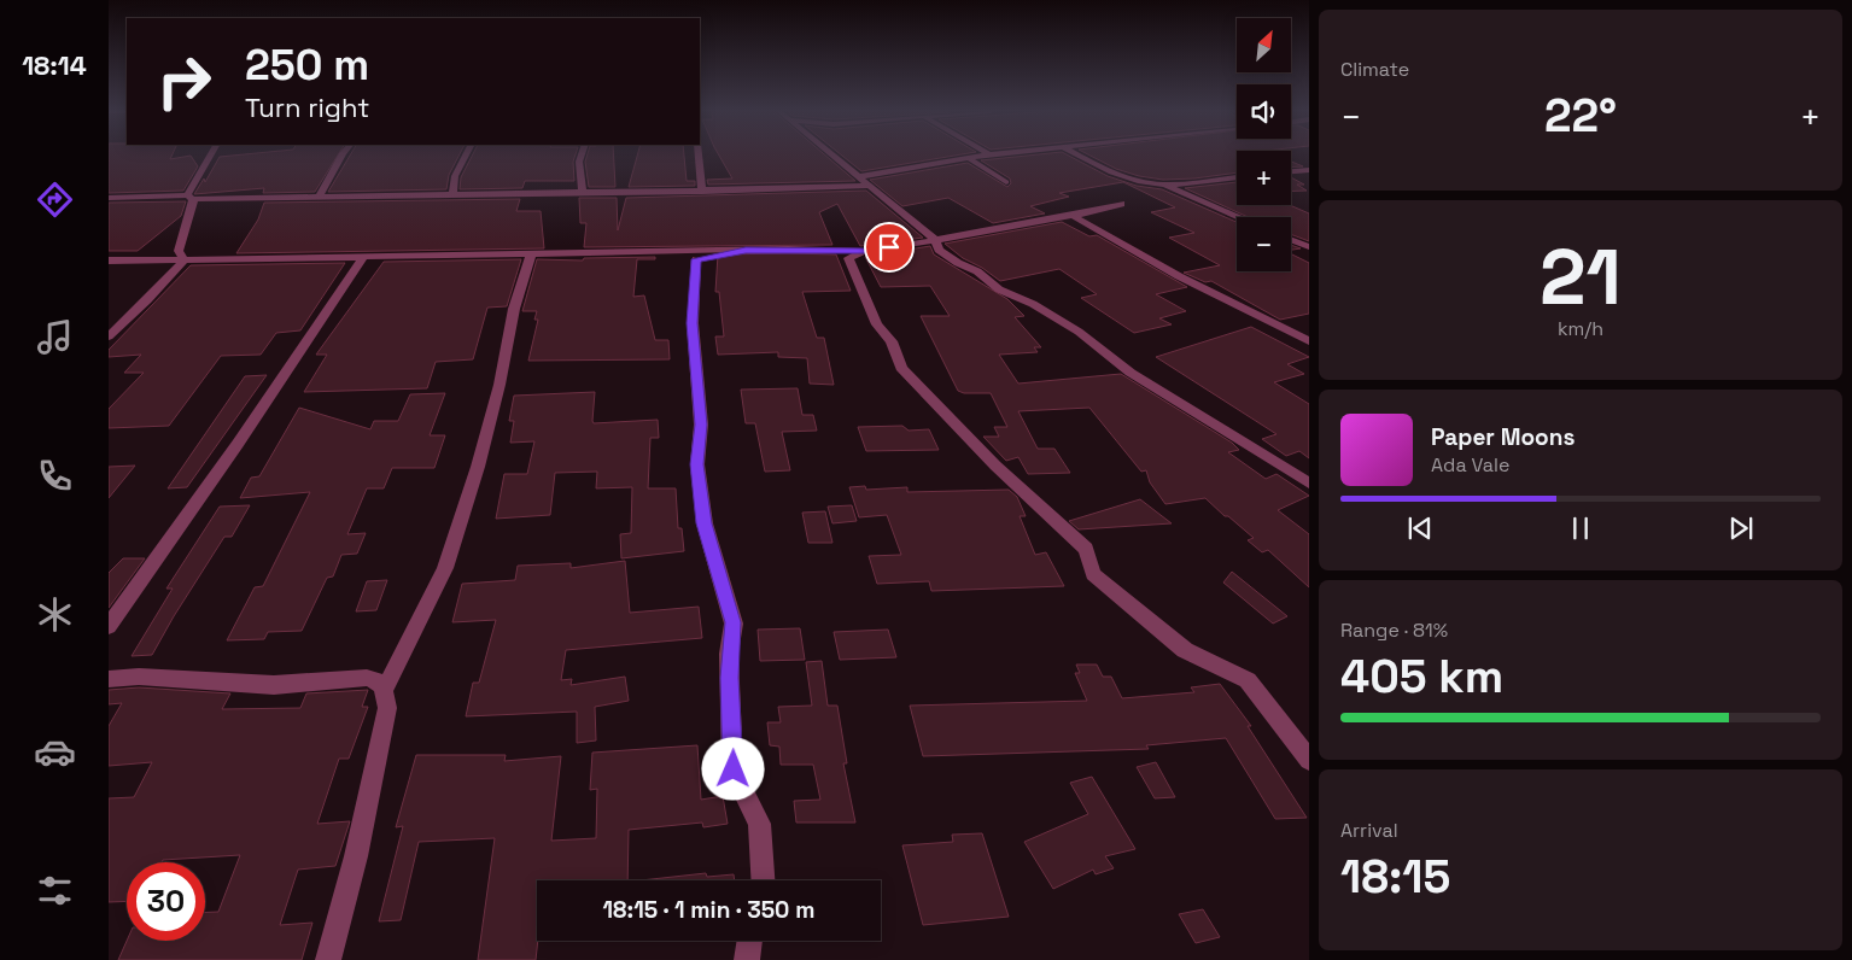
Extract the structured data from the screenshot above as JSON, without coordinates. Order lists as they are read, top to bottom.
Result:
{
  "north": "top right",
  "page": {
    "tabs": "18:14",
    "tile": [
      "Climate",
      ["21", "km/h"],
      ["Range · 81%", "405 km"],
      ["Arrival", "18:15"]
    ],
    "map_buttons": ["+", "−"],
    "turn": ["250 m", "Turn right"],
    "heat": ["−", "22°", "+"],
    "song": ["Paper Moons", "Ada Vale"],
    "limit": "30",
    "trip": "18:15 · 1 min · 350 m"
  }
}
